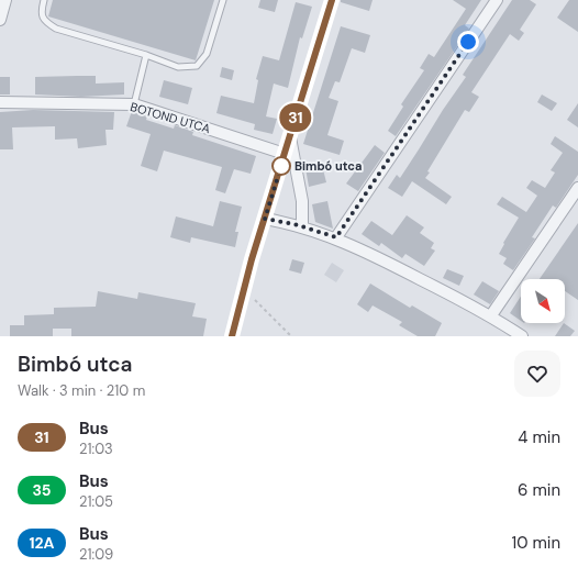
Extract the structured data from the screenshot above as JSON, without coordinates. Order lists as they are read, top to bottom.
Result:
{
  "streets": {
    "street": ["BOTOND UTCA"]
  },
  "places": ["Bimbó utca"],
  "lines": ["bus line 31"],
  "north": "bottom right",
  "page": {
    "on_map": "31",
    "heading": ["Bimbó utca", "Walk · 3 min · 210 m"],
    "list": [
      {
        "mark": "31",
        "name": "Bus",
        "note": "21:03",
        "value": "4 min"
      },
      {
        "mark": "35",
        "name": "Bus",
        "note": "21:05",
        "value": "6 min"
      },
      {
        "mark": "12A",
        "name": "Bus",
        "note": "21:09",
        "value": "10 min"
      }
    ]
  }
}
